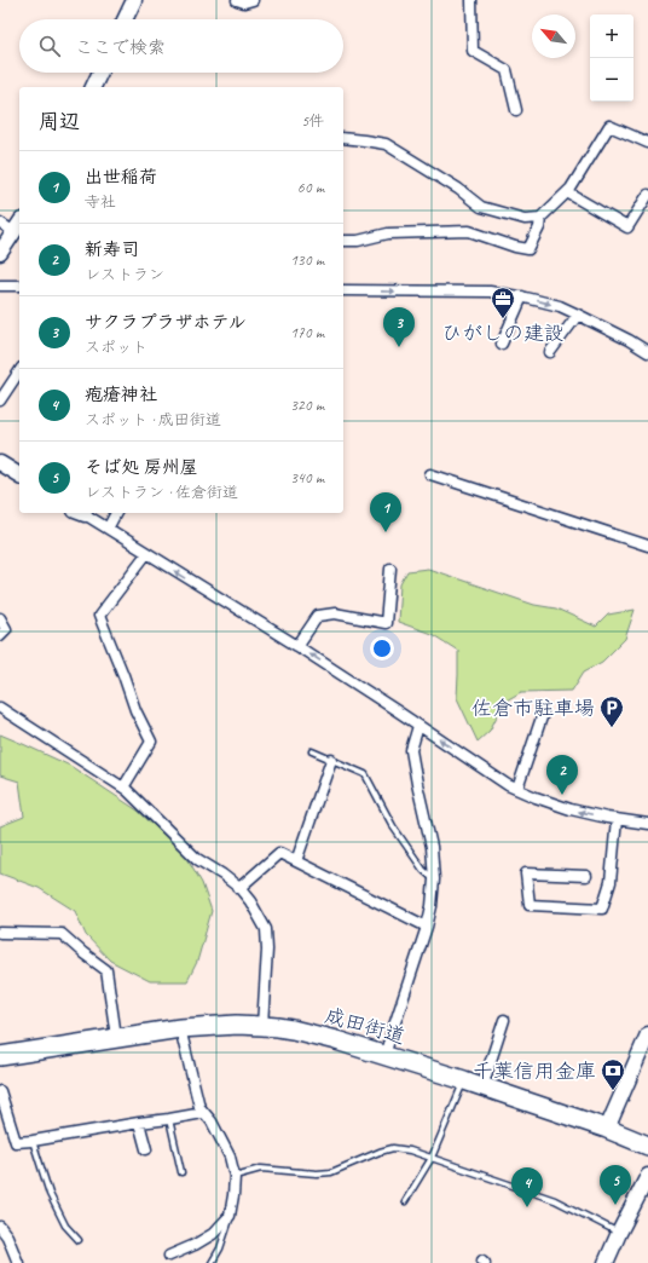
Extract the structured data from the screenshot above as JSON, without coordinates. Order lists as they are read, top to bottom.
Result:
{
  "streets": {
    "highway": ["成田街道"]
  },
  "places": {
    "office": ["ひがしの建設"],
    "parking": ["佐倉市駐車場"],
    "bank": ["千葉信用金庫"]
  },
  "north": "top left",
  "page": {
    "map_buttons": ["+", "−"],
    "search": "ここで検索",
    "heading": ["周辺", "5件"],
    "list": [
      {
        "mark": "1",
        "name": "出世稲荷",
        "note": "寺社",
        "value": "60 m"
      },
      {
        "mark": "2",
        "name": "新寿司",
        "note": "レストラン",
        "value": "130 m"
      },
      {
        "mark": "3",
        "name": "サクラプラザホテル",
        "note": "スポット",
        "value": "170 m"
      },
      {
        "mark": "4",
        "name": "疱瘡神社",
        "note": "スポット · 成田街道",
        "value": "320 m"
      },
      {
        "mark": "5",
        "name": "そば処 房州屋",
        "note": "レストラン · 佐倉街道",
        "value": "340 m"
      }
    ],
    "pins": [
      "3",
      "1",
      "2",
      "5",
      "4"
    ]
  }
}
